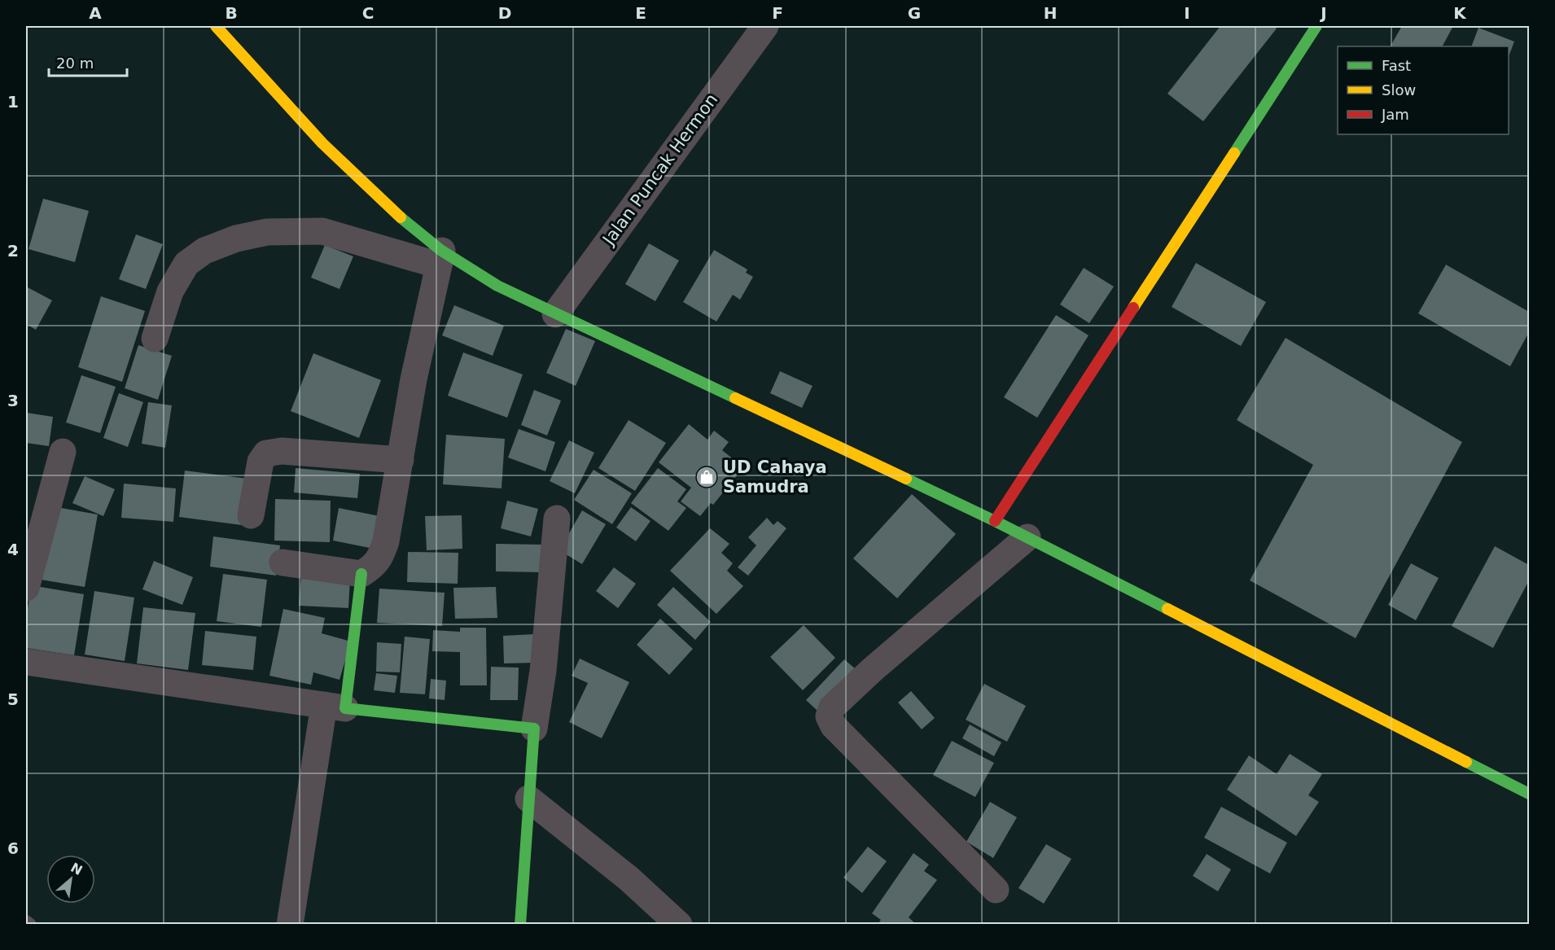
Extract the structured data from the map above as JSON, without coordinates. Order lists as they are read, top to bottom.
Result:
{
  "streets": {
    "street": ["Jalan Puncak Hermon"]
  },
  "places": {
    "shop": ["UD Cahaya Samudra"]
  },
  "legend": ["Fast", "Slow", "Jam"],
  "scale_bar": "20 m",
  "north": "top right",
  "grid": {
    "columns": [
      "A",
      "B",
      "C",
      "D",
      "E",
      "F",
      "G",
      "H",
      "I",
      "J",
      "K"
    ],
    "rows": [
      "1",
      "2",
      "3",
      "4",
      "5",
      "6"
    ]
  }
}
